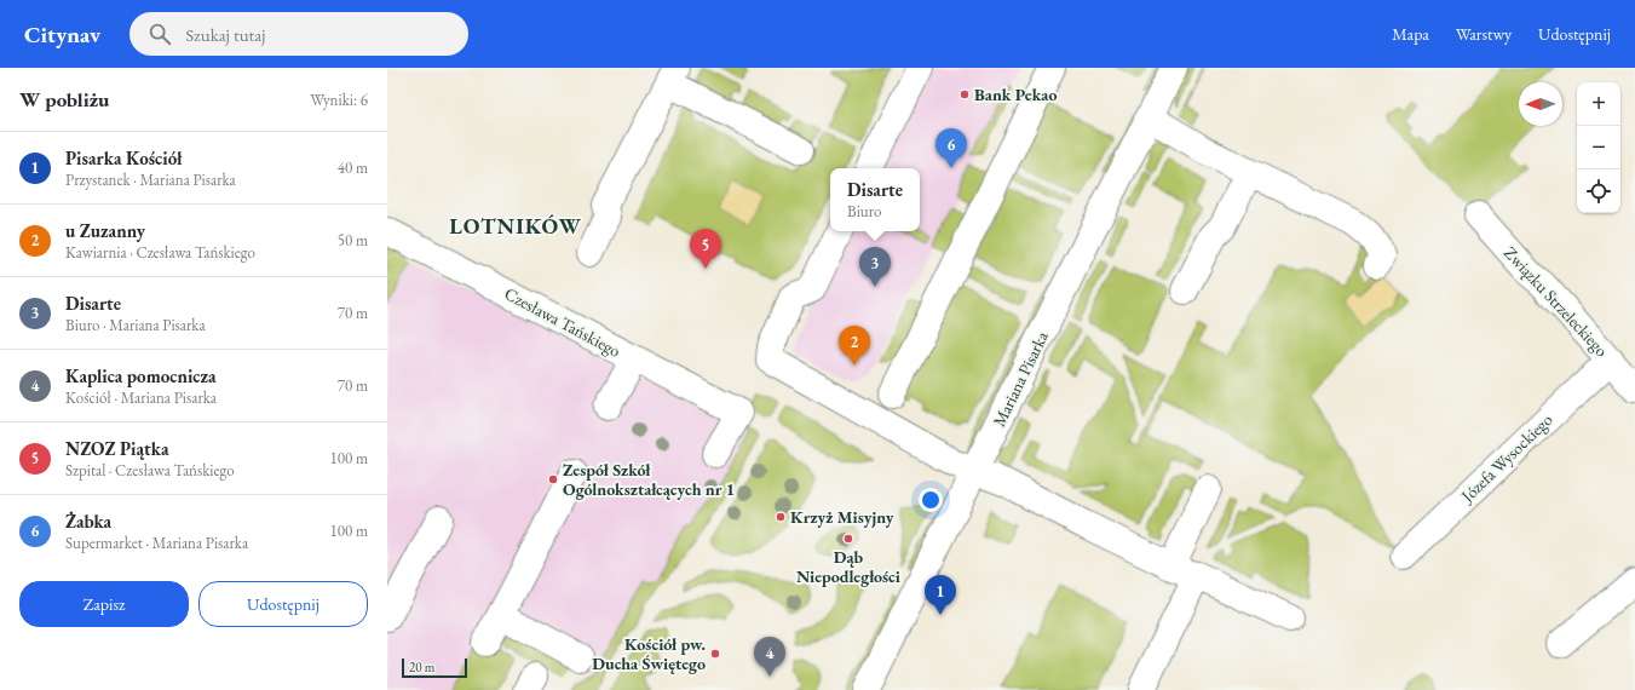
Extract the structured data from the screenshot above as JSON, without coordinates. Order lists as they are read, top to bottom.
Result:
{
  "streets": {
    "street": [
      "Związku Strzeleckiego",
      "Czesława Tańskiego",
      "Mariana Pisarka",
      "Józefa Wysockiego"
    ]
  },
  "crossings": [
    ["Związku Strzeleckiego", "Józefa Wysockiego"]
  ],
  "districts": ["LOTNIKÓW"],
  "places": [
    "Bank Pekao",
    "Zespół Szkół Ogólnokształcących nr 1",
    "Krzyż Misyjny",
    "Dąb Niepodległości",
    "Kościół pw. Ducha Świętego"
  ],
  "scale_bar": "20 m",
  "north": "left",
  "page": {
    "header": "Citynav",
    "search": "Szukaj tutaj",
    "nav": ["Mapa", "Warstwy", "Udostępnij"],
    "heading": ["W pobliżu", "Wyniki: 6"],
    "map_buttons": ["+", "−"],
    "pins": [
      "6",
      "5",
      "3",
      "2",
      "1",
      "4"
    ],
    "list": [
      {
        "mark": "1",
        "name": "Pisarka Kościół",
        "note": "Przystanek · Mariana Pisarka",
        "value": "40 m"
      },
      {
        "mark": "2",
        "name": "u Zuzanny",
        "note": "Kawiarnia · Czesława Tańskiego",
        "value": "50 m"
      },
      {
        "mark": "3",
        "name": "Disarte",
        "note": "Biuro · Mariana Pisarka",
        "value": "70 m"
      },
      {
        "mark": "4",
        "name": "Kaplica pomocnicza",
        "note": "Kościół · Mariana Pisarka",
        "value": "70 m"
      },
      {
        "mark": "5",
        "name": "NZOZ Piątka",
        "note": "Szpital · Czesława Tańskiego",
        "value": "100 m"
      },
      {
        "mark": "6",
        "name": "Żabka",
        "note": "Supermarket · Mariana Pisarka",
        "value": "100 m"
      }
    ],
    "popup": ["Disarte", "Biuro"],
    "buttons": ["Zapisz", "Udostępnij"],
    "scale": "20 m"
  }
}
